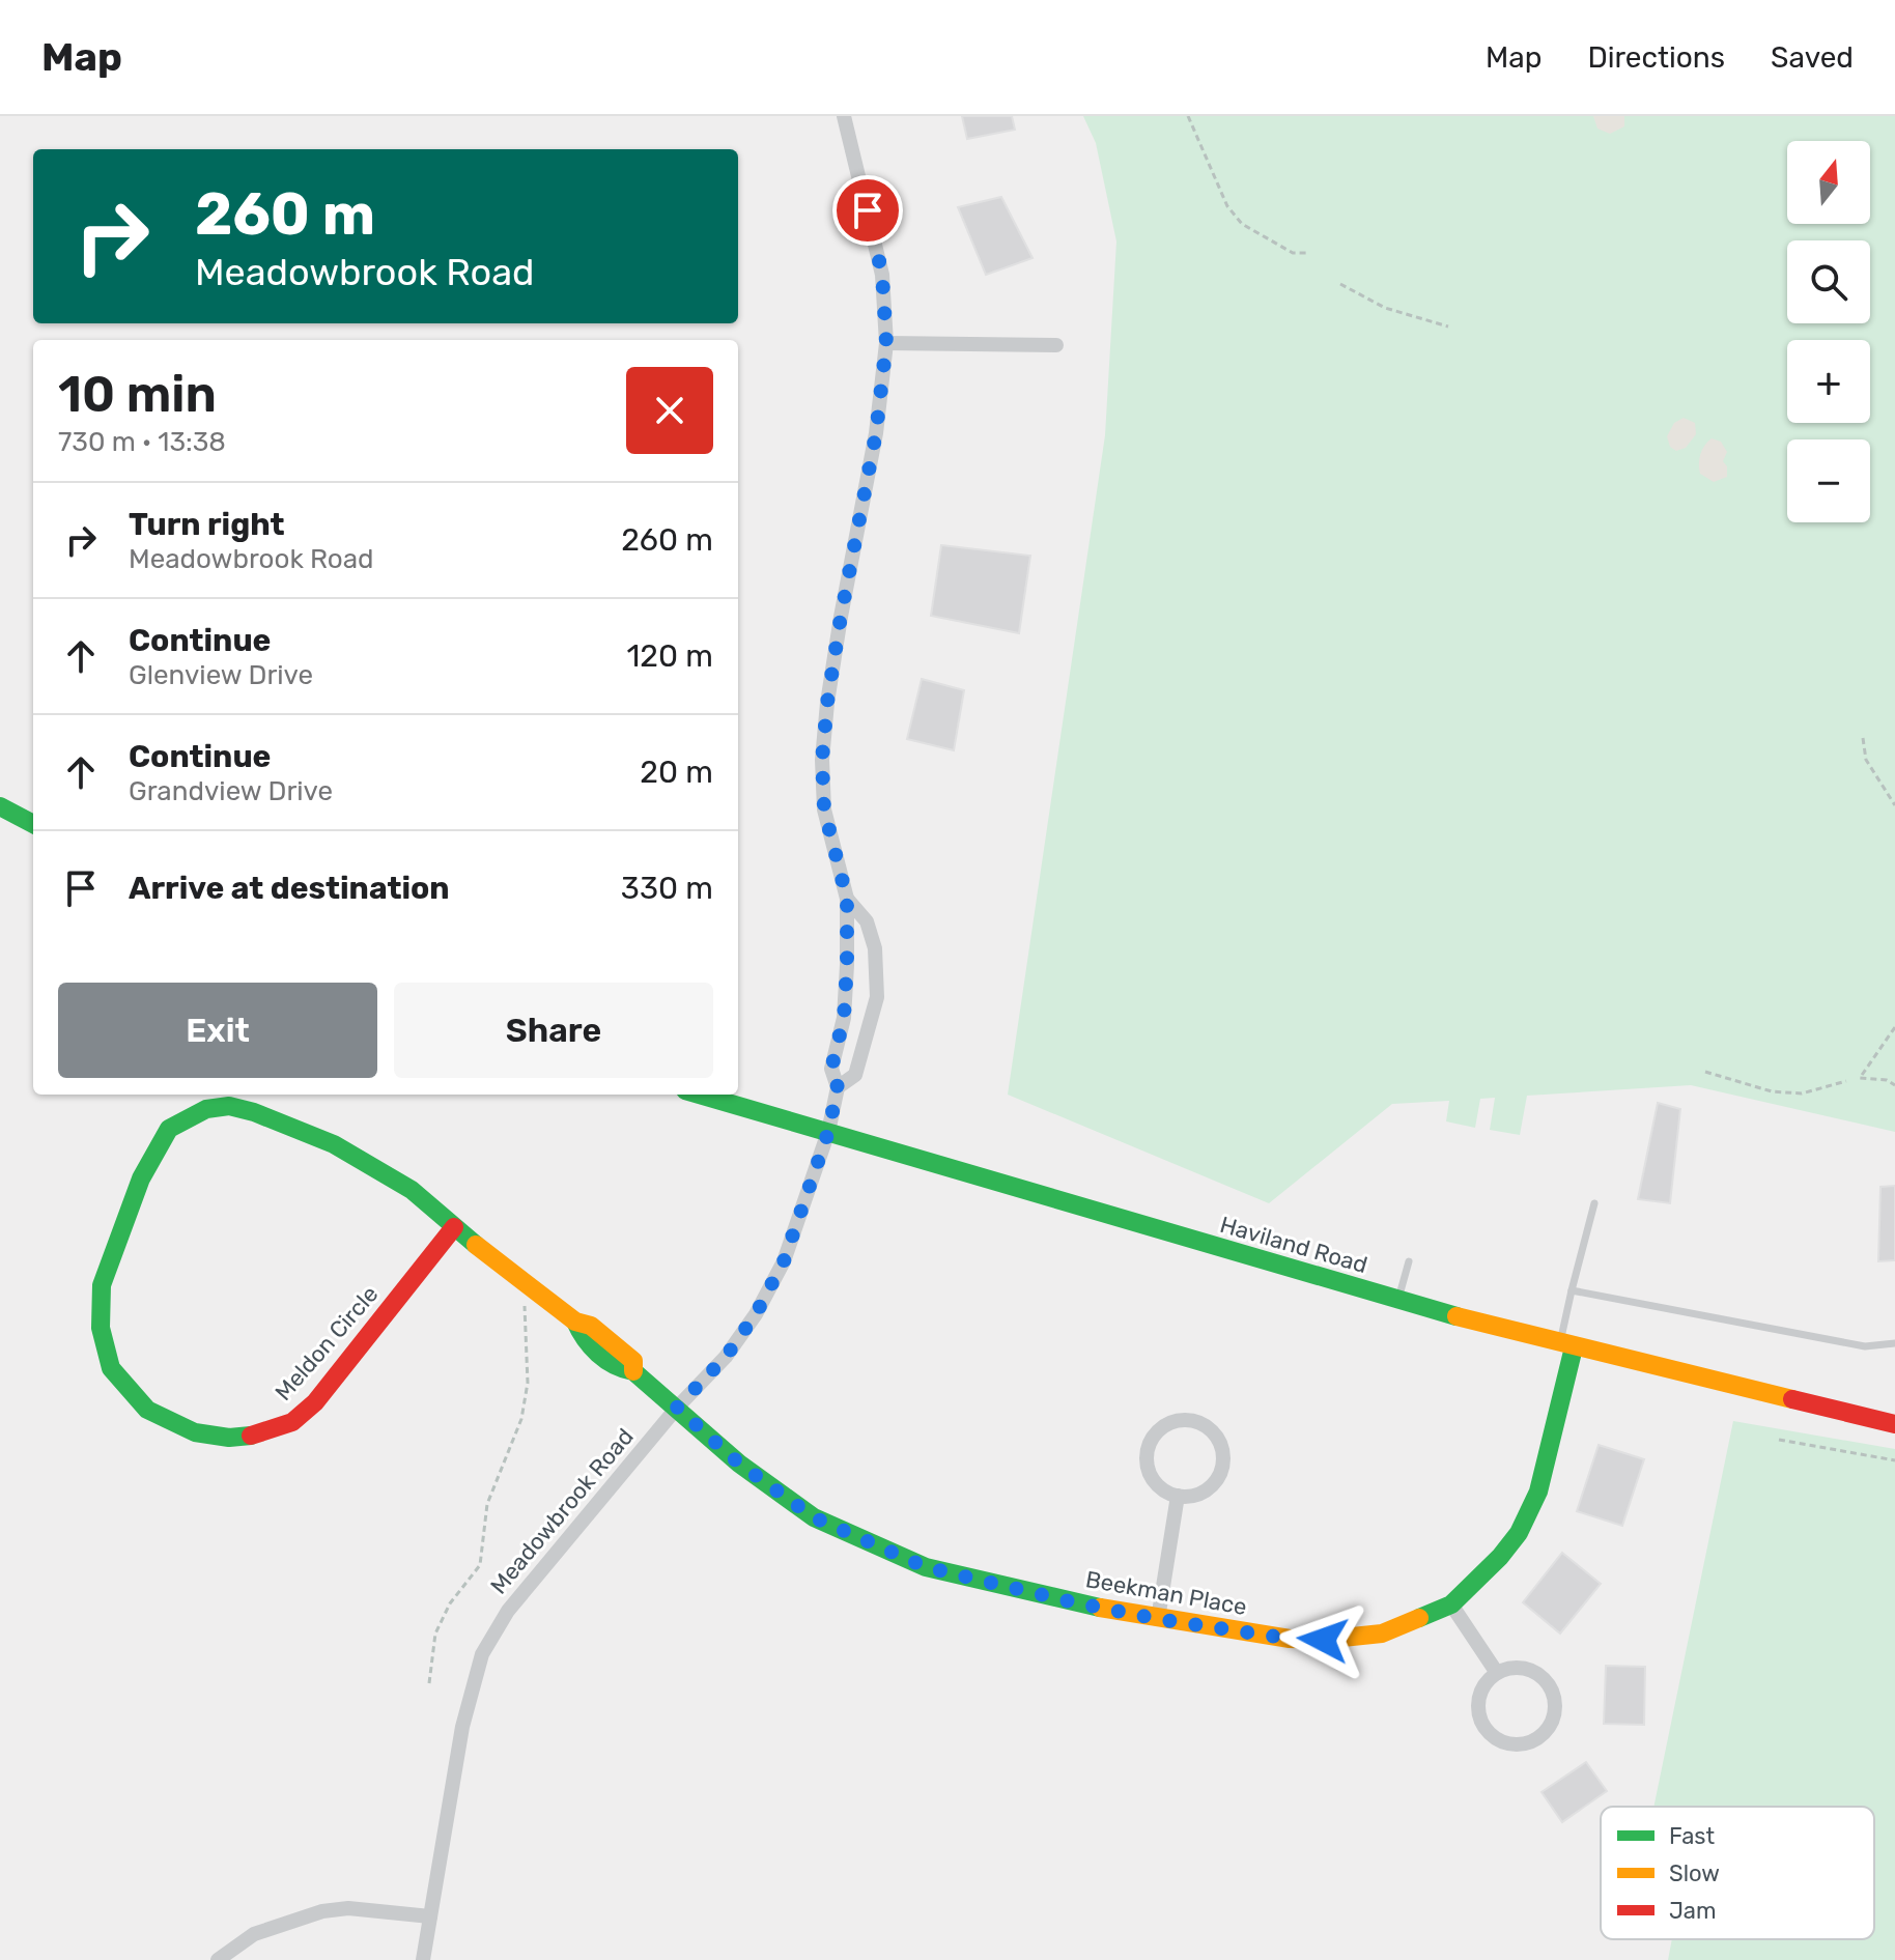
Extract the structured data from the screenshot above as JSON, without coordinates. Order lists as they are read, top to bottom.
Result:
{
  "streets": {
    "street": [
      "Haviland Road",
      "Meldon Circle",
      "Meadowbrook Road",
      "Beekman Place"
    ]
  },
  "crossings": [
    ["Haviland Road", "Meadowbrook Road"],
    ["Haviland Road", "Beekman Place"],
    ["Meldon Circle", "Meadowbrook Road"],
    ["Meldon Circle", "Beekman Place"],
    ["Meadowbrook Road", "Beekman Place"]
  ],
  "legend": ["Fast", "Slow", "Jam"],
  "north": "top",
  "page": {
    "header": "Map",
    "nav": ["Map", "Directions", "Saved"],
    "map_buttons": ["+", "−"],
    "turn": ["260 m", "Meadowbrook Road"],
    "heading": ["10 min", "730 m · 13:38"],
    "list": [
      {
        "name": "Turn right",
        "note": "Meadowbrook Road",
        "value": "260 m"
      },
      {
        "name": "Continue",
        "note": "Glenview Drive",
        "value": "120 m"
      },
      {
        "name": "Continue",
        "note": "Grandview Drive",
        "value": "20 m"
      },
      {
        "name": "Arrive at destination",
        "value": "330 m"
      }
    ],
    "buttons": ["Exit", "Share"]
  }
}
